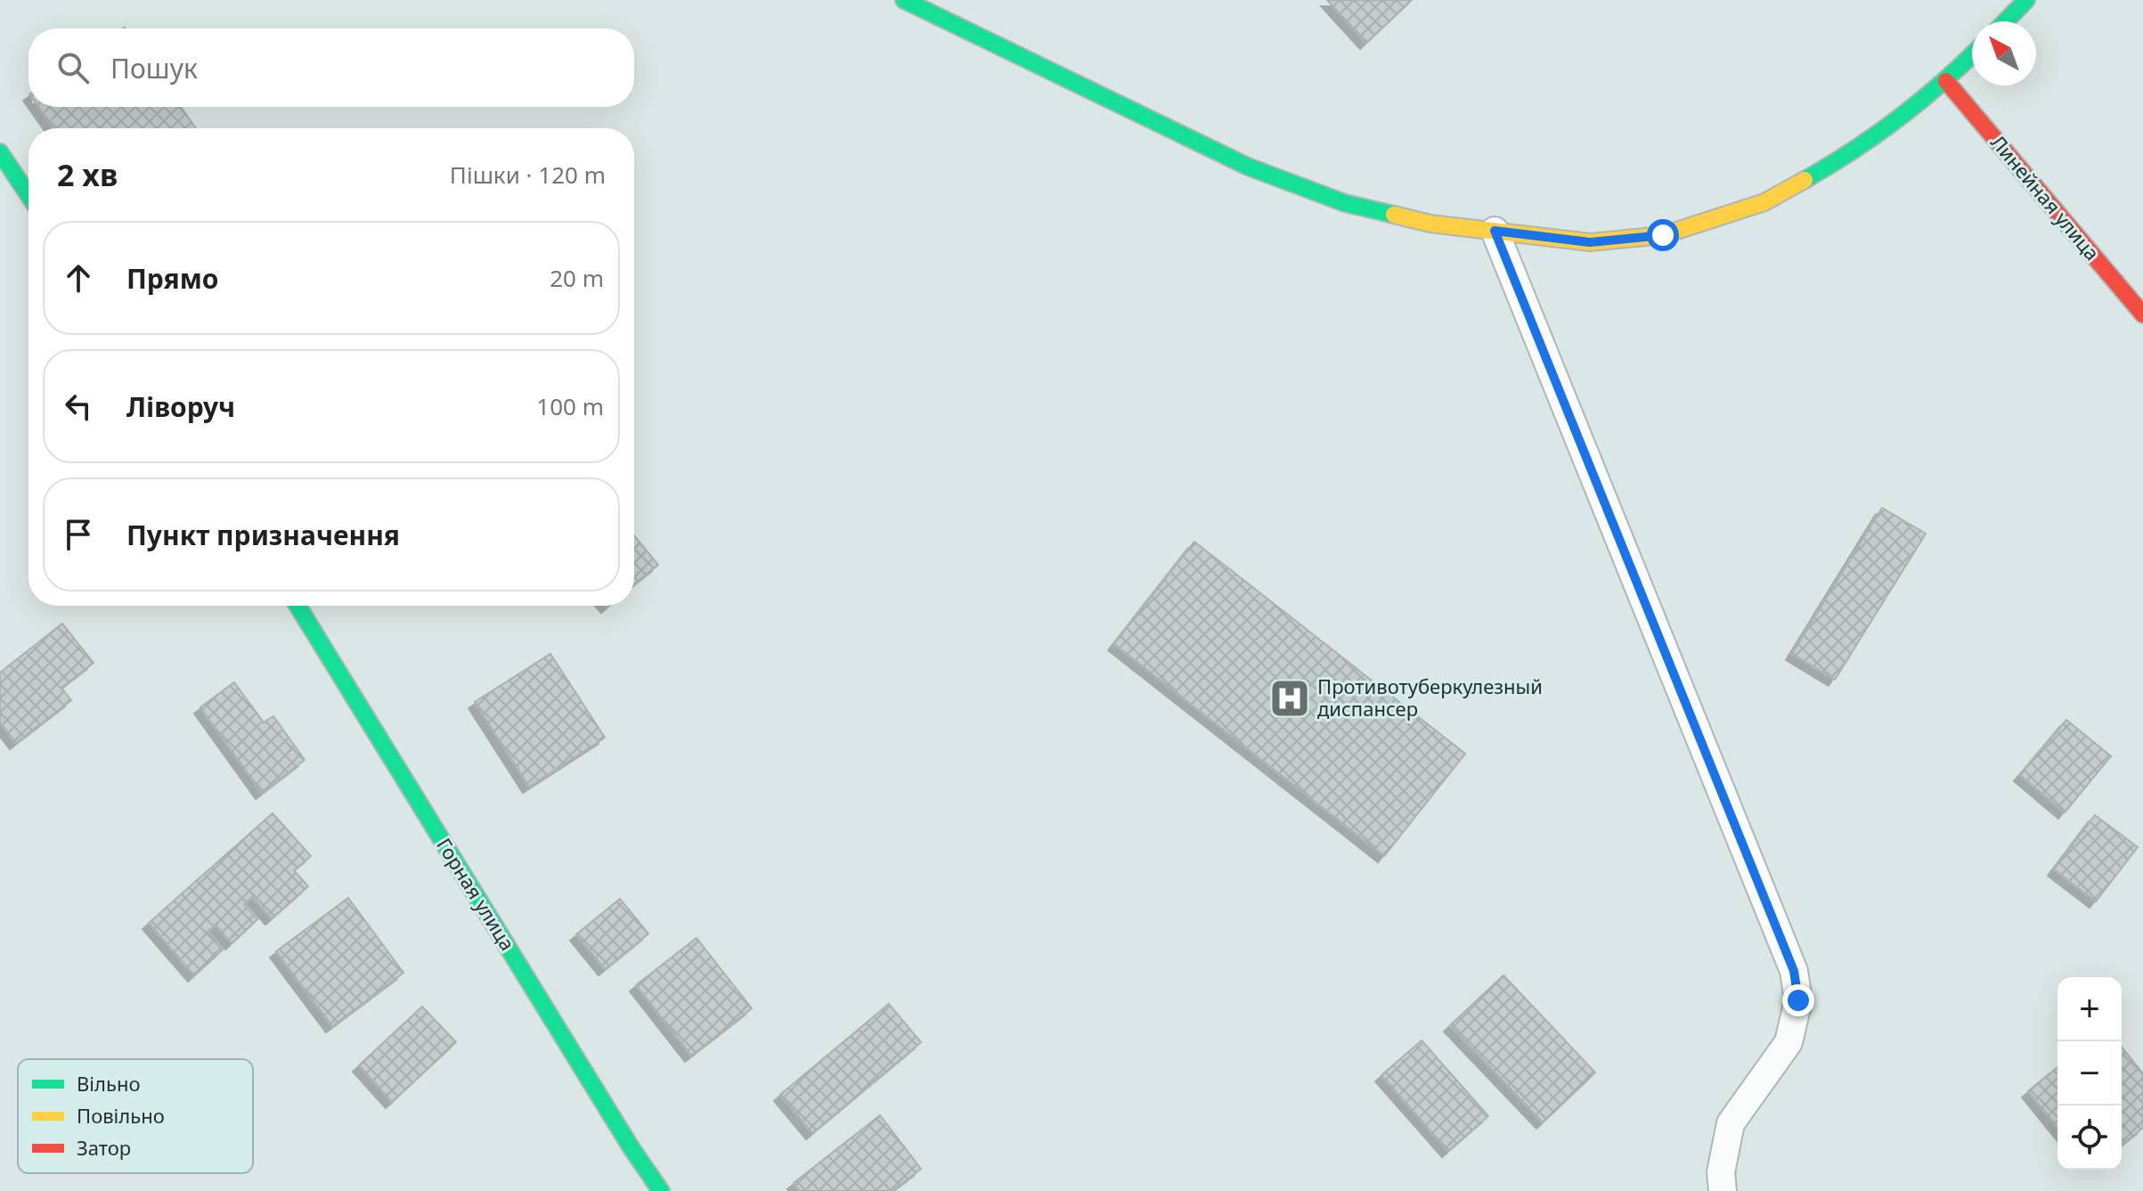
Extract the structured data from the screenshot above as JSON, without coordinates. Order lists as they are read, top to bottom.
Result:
{
  "streets": {
    "main road": ["Линейная улица", "Горная улица"]
  },
  "places": {
    "hospital": ["Противотуберкулезный диспансер"]
  },
  "legend": ["Вільно", "Повільно", "Затор"],
  "north": "top left",
  "page": {
    "search": "Пошук",
    "heading": ["2 хв", "Пішки · 120 m"],
    "list": [
      ["Прямо", "20 m"],
      ["Ліворуч", "100 m"],
      "Пункт призначення"
    ],
    "map_buttons": ["+", "−"]
  }
}
